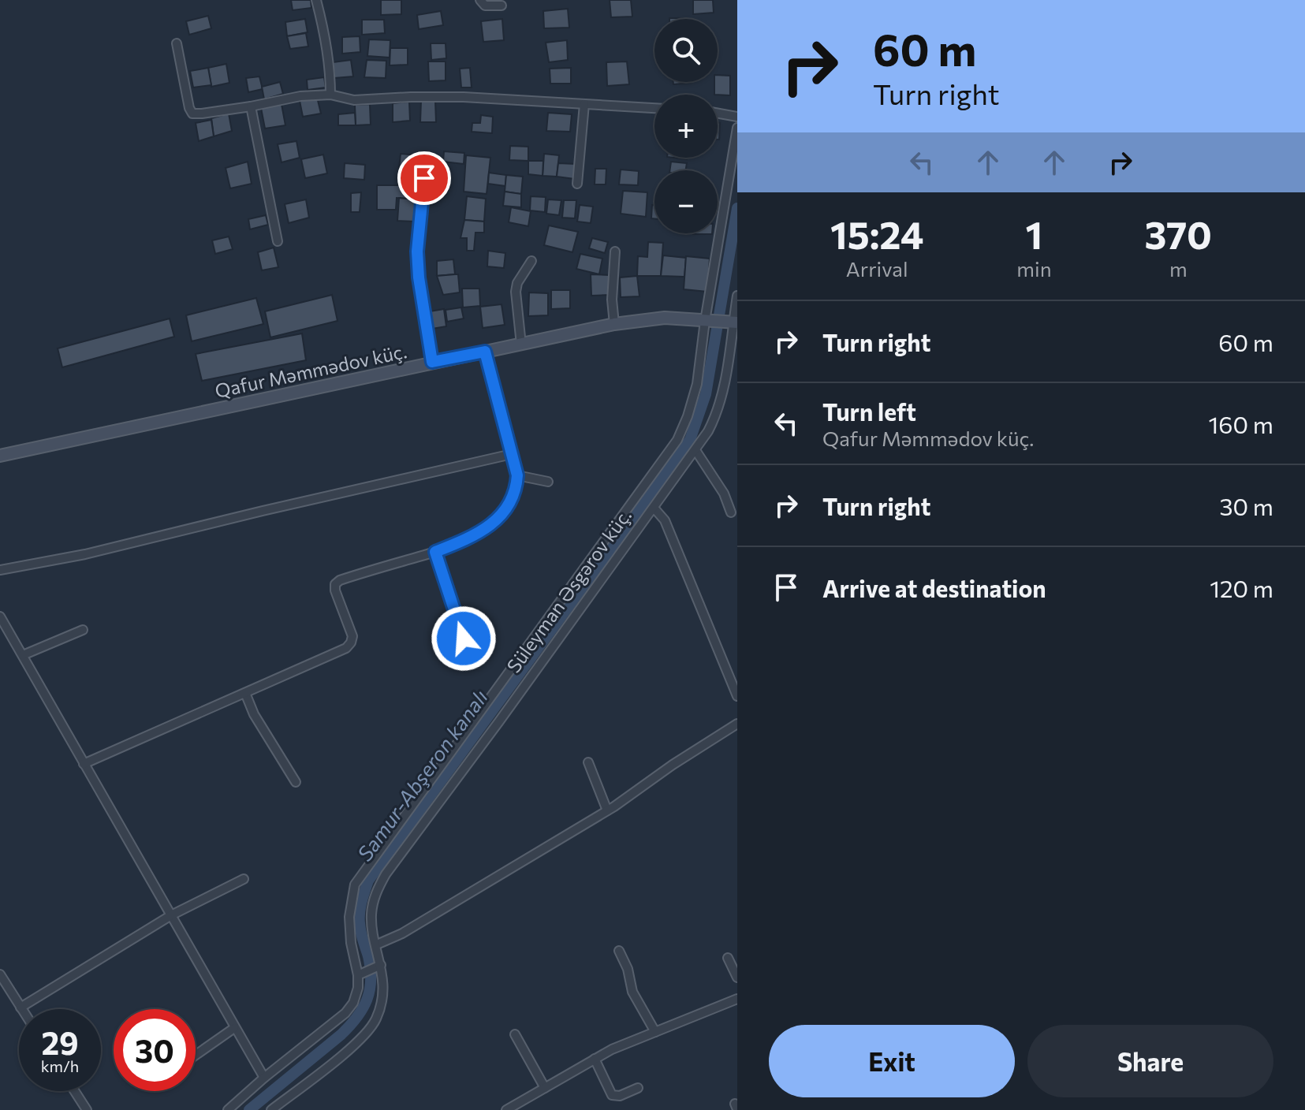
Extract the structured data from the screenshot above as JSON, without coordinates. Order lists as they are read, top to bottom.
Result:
{
  "streets": {
    "street": ["Qafur Məmmədov küç.", "Süleyman Əsgərov küç."]
  },
  "crossings": [
    ["Qafur Məmmədov küç.", "Süleyman Əsgərov küç."]
  ],
  "water": ["Samur-Abşeron kanalı"],
  "page": {
    "turn": ["60 m", "Turn right"],
    "map_buttons": ["+", "−"],
    "eta": [
      "15:24",
      "Arrival",
      "1",
      "min",
      "370",
      "m"
    ],
    "list": [
      {
        "name": "Turn right",
        "value": "60 m"
      },
      {
        "name": "Turn left",
        "note": "Qafur Məmmədov küç.",
        "value": "160 m"
      },
      {
        "name": "Turn right",
        "value": "30 m"
      },
      {
        "name": "Arrive at destination",
        "value": "120 m"
      }
    ],
    "speed": "29 km/h",
    "limit": "30",
    "buttons": ["Exit", "Share"]
  }
}
